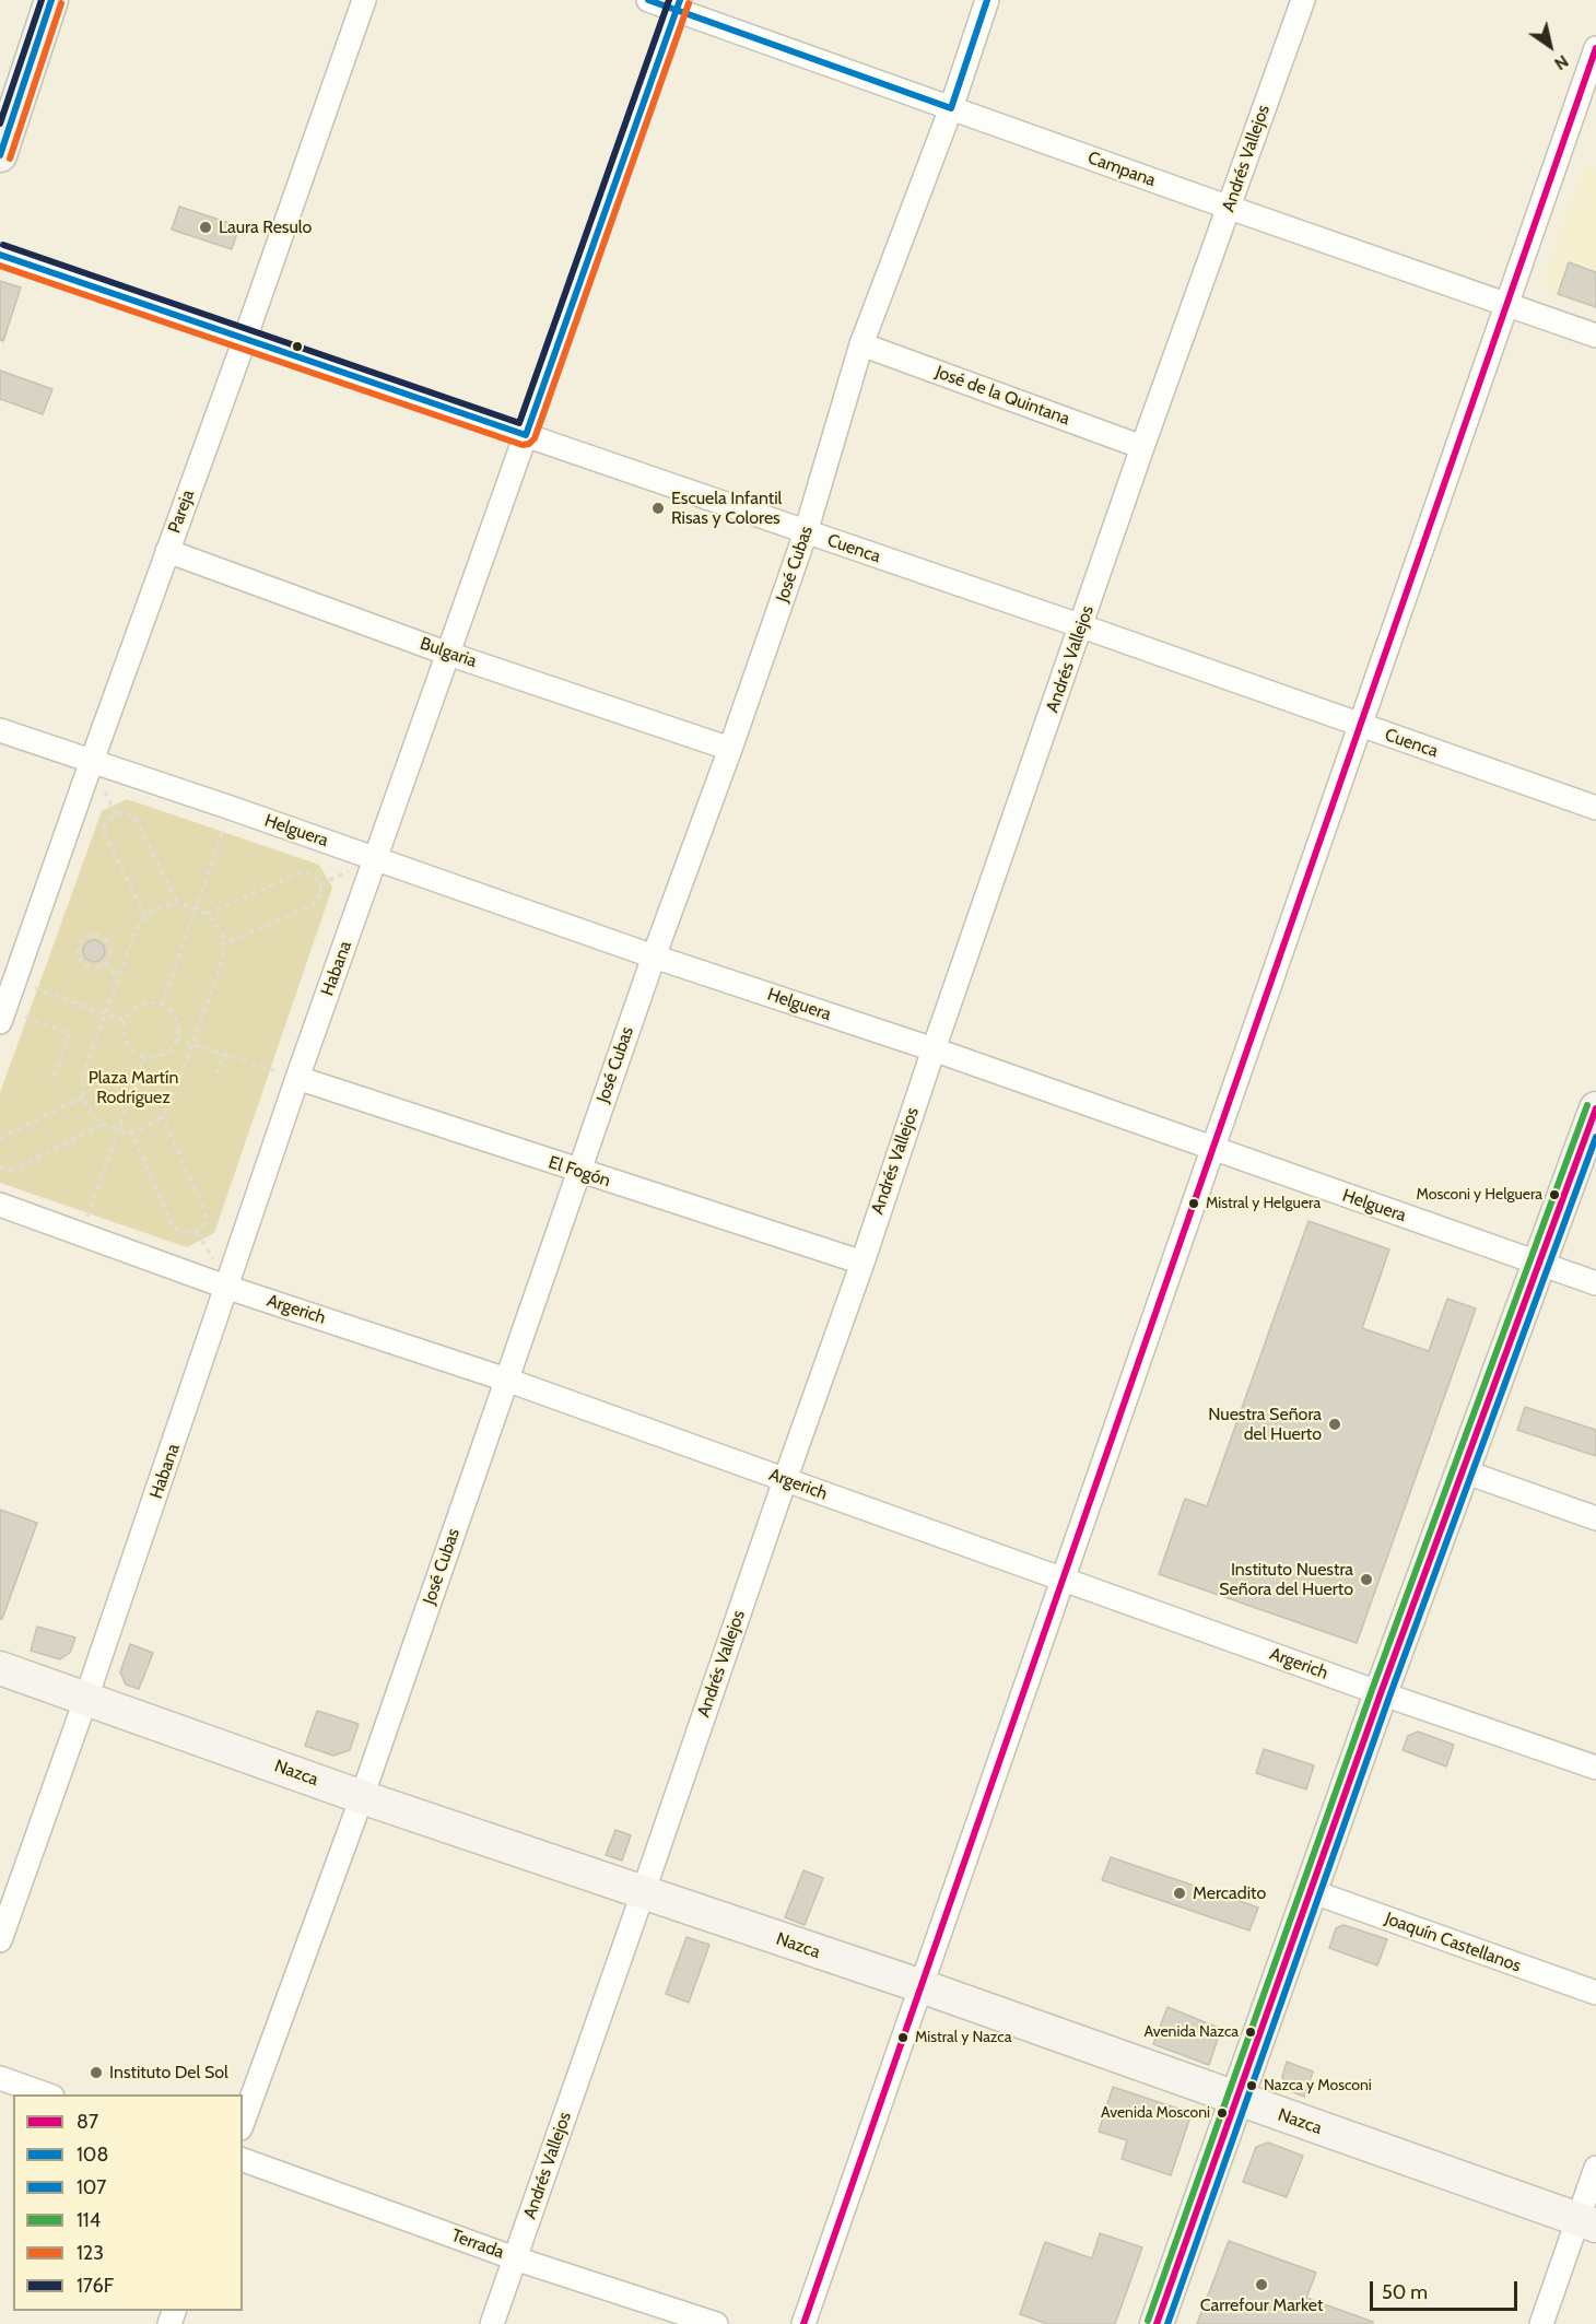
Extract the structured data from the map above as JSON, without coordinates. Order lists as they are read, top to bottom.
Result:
{
  "streets": {
    "street": [
      "Andrés Vallejos",
      "Campana",
      "José de la Quintana",
      "Pareja",
      "Cuenca",
      "José Cubas",
      "Bulgaria",
      "Helguera",
      "Habana",
      "El Fogón",
      "Argerich",
      "Nazca",
      "Joaquín Castellanos",
      "Terrada"
    ]
  },
  "crossings": [
    ["Andrés Vallejos", "Campana"],
    ["Andrés Vallejos", "José de la Quintana"],
    ["Andrés Vallejos", "Cuenca"],
    ["Andrés Vallejos", "Helguera"],
    ["Andrés Vallejos", "El Fogón"],
    ["Andrés Vallejos", "Argerich"],
    ["Andrés Vallejos", "Nazca"],
    ["Andrés Vallejos", "Terrada"],
    ["Campana", "José Cubas"],
    ["Campana", "Habana"],
    ["José de la Quintana", "José Cubas"],
    ["Pareja", "Cuenca"],
    ["Pareja", "Bulgaria"],
    ["Pareja", "Helguera"],
    ["Cuenca", "José Cubas"],
    ["Cuenca", "Habana"],
    ["José Cubas", "Bulgaria"],
    ["José Cubas", "Helguera"],
    ["José Cubas", "El Fogón"],
    ["José Cubas", "Argerich"],
    ["José Cubas", "Nazca"],
    ["Bulgaria", "Habana"],
    ["Helguera", "Habana"],
    ["Habana", "El Fogón"],
    ["Habana", "Argerich"],
    ["Habana", "Nazca"]
  ],
  "parks": ["Plaza Martín Rodríguez"],
  "places": [
    "Laura Resulo",
    "Escuela Infantil Risas y Colores",
    "Mosconi y Helguera",
    "Mistral y Helguera",
    "Nuestra Señora del Huerto",
    "Instituto Nuestra Señora del Huerto",
    "Mercadito",
    "Avenida Nazca",
    "Mistral y Nazca",
    "Instituto Del Sol",
    "Nazca y Mosconi",
    "Avenida Mosconi",
    "Carrefour Market"
  ],
  "lines": [
    "transit line 108",
    "transit line 176F",
    "transit line 123",
    "transit line 87",
    "transit line 114",
    "transit line 107"
  ],
  "legend": [
    "87",
    "108",
    "107",
    "114",
    "123",
    "176F"
  ],
  "scale_bar": "50 m",
  "north": "bottom right"
}
